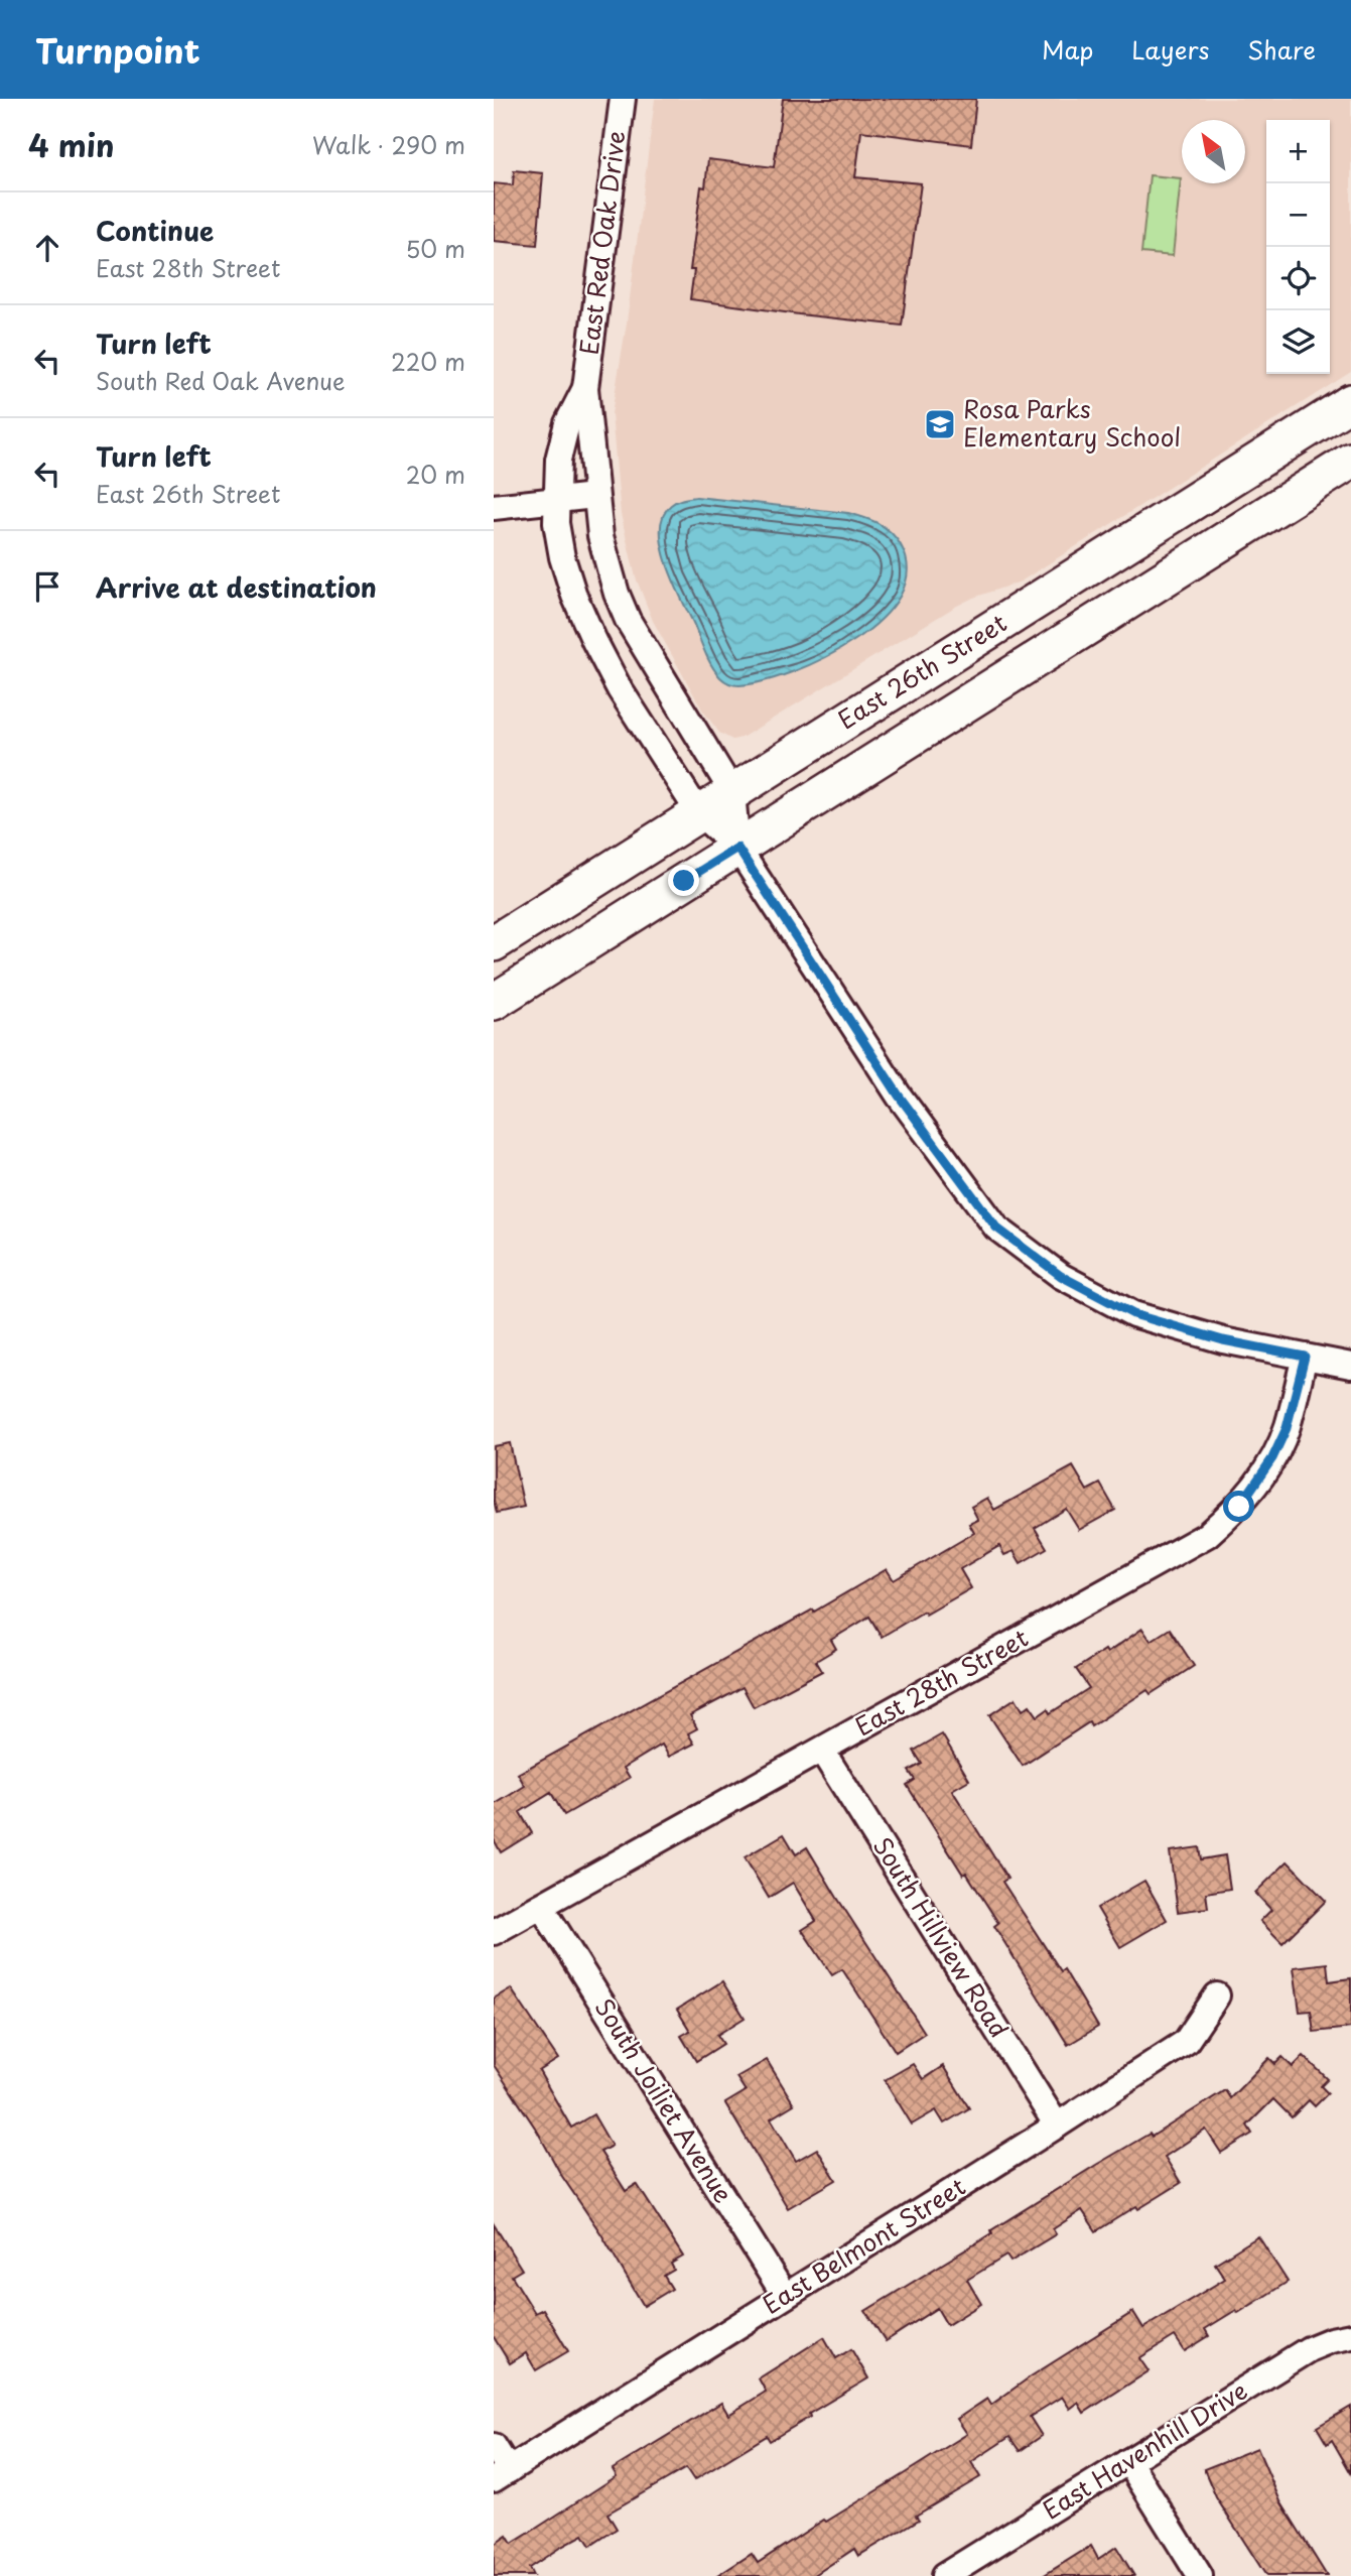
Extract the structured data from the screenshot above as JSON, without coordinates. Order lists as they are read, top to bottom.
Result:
{
  "streets": {
    "main road": ["East 26th Street"],
    "street": [
      "East Red Oak Drive",
      "East 28th Street",
      "South Hillview Road",
      "South Joiliet Avenue",
      "East Belmont Street",
      "East Havenhill Drive"
    ]
  },
  "crossings": [
    ["East Red Oak Drive", "East 26th Street"],
    ["East 28th Street", "South Hillview Road"],
    ["East 28th Street", "South Joiliet Avenue"],
    ["South Hillview Road", "East Belmont Street"],
    ["South Joiliet Avenue", "East Belmont Street"]
  ],
  "places": {
    "school or university": ["Rosa Parks Elementary School"]
  },
  "north": "top left",
  "page": {
    "header": "Turnpoint",
    "nav": ["Map", "Layers", "Share"],
    "heading": ["4 min", "Walk · 290 m"],
    "map_buttons": ["+", "−"],
    "list": [
      ["Continue", "East 28th Street", "50 m"],
      ["Turn left", "South Red Oak Avenue", "220 m"],
      ["Turn left", "East 26th Street", "20 m"],
      "Arrive at destination"
    ]
  }
}
